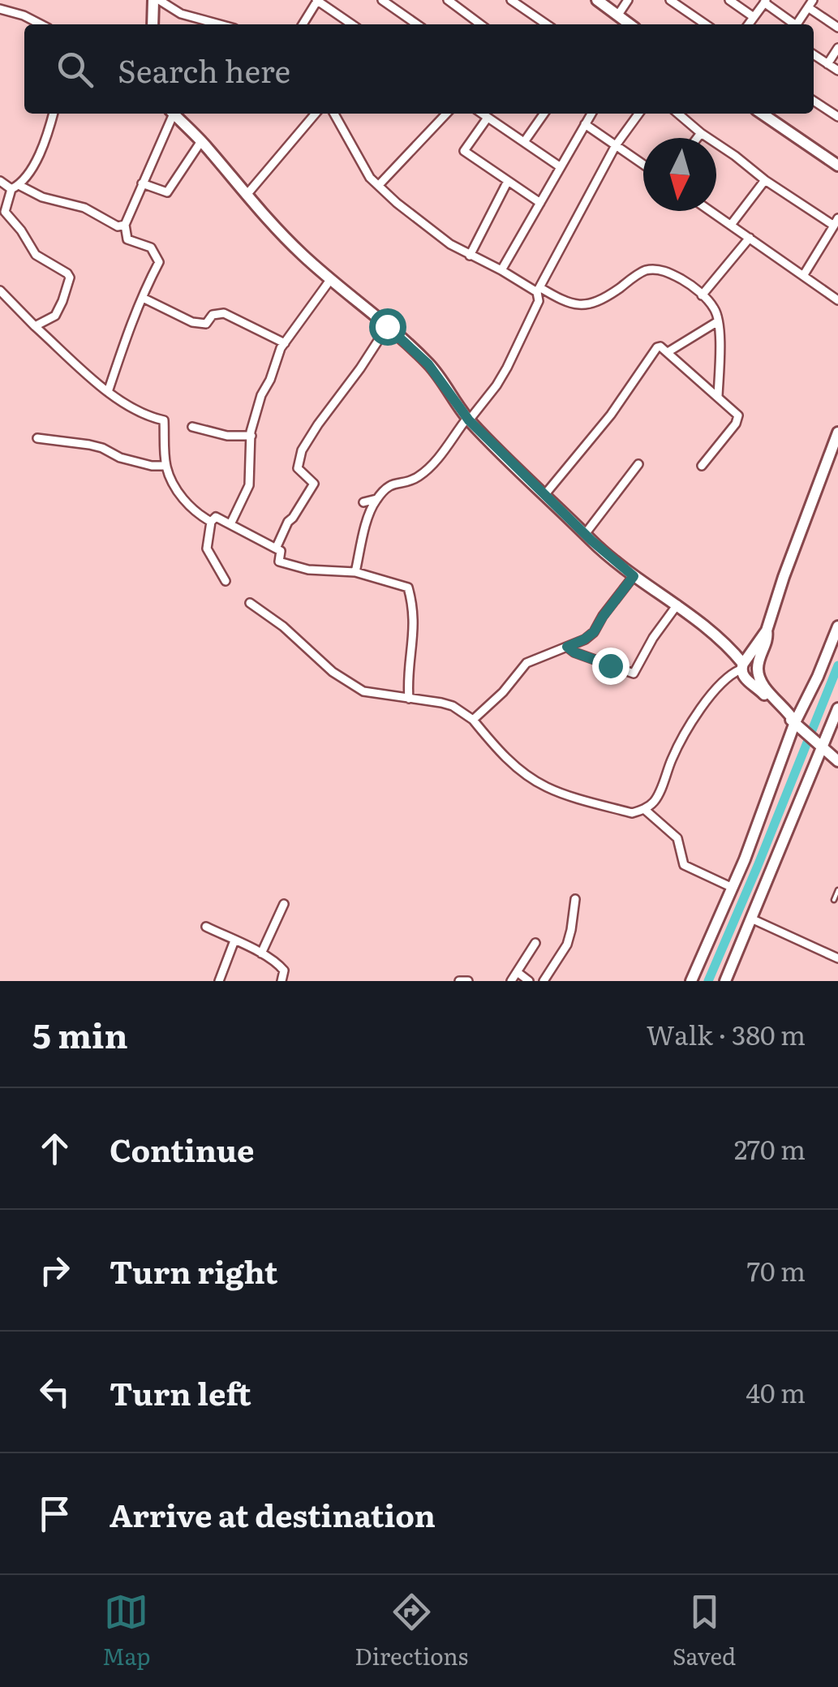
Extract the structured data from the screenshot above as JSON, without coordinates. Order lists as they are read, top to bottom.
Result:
{
  "north": "bottom",
  "page": {
    "search": "Search here",
    "heading": ["5 min", "Walk · 380 m"],
    "list": [
      ["Continue", "270 m"],
      ["Turn right", "70 m"],
      ["Turn left", "40 m"],
      "Arrive at destination"
    ],
    "nav": ["Map", "Directions", "Saved"]
  }
}
